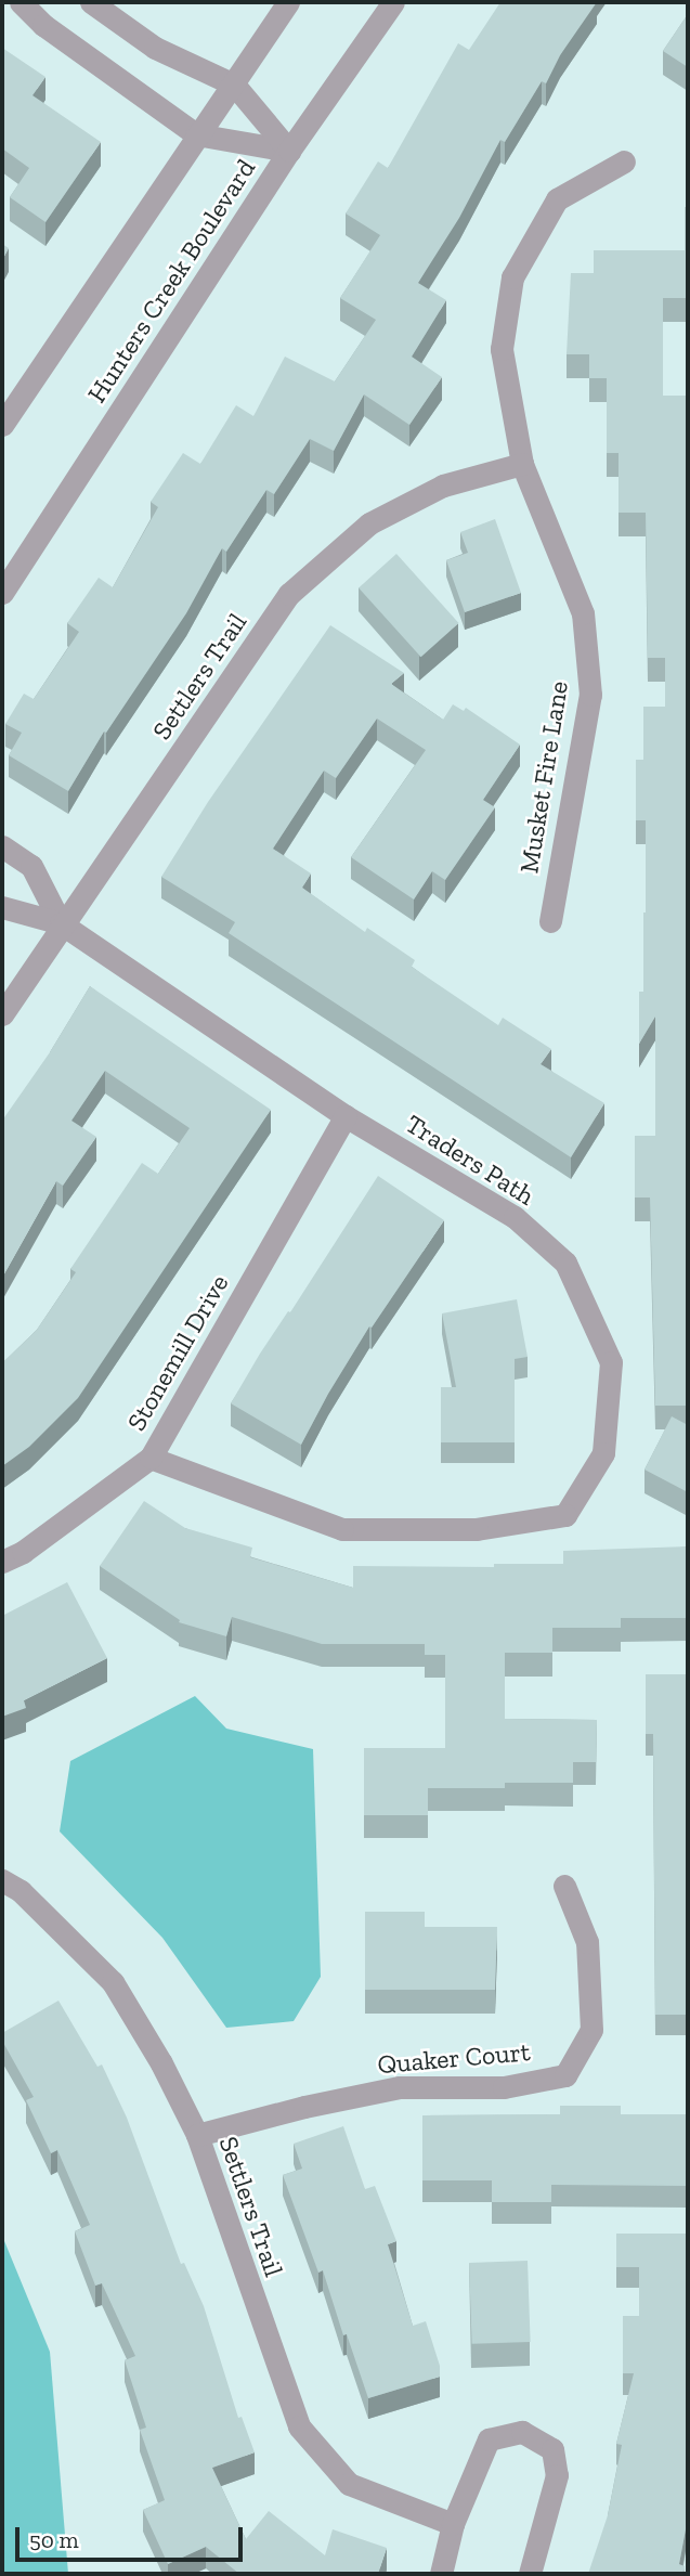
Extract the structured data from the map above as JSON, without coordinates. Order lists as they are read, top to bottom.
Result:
{
  "streets": {
    "street": [
      "Hunters Creek Boulevard",
      "Settlers Trail",
      "Musket Fire Lane",
      "Traders Path",
      "Stonemill Drive",
      "Quaker Court"
    ]
  },
  "crossings": [
    ["Settlers Trail", "Musket Fire Lane"],
    ["Settlers Trail", "Traders Path"],
    ["Settlers Trail", "Quaker Court"],
    ["Traders Path", "Stonemill Drive"]
  ],
  "scale_bar": "50 m"
}
